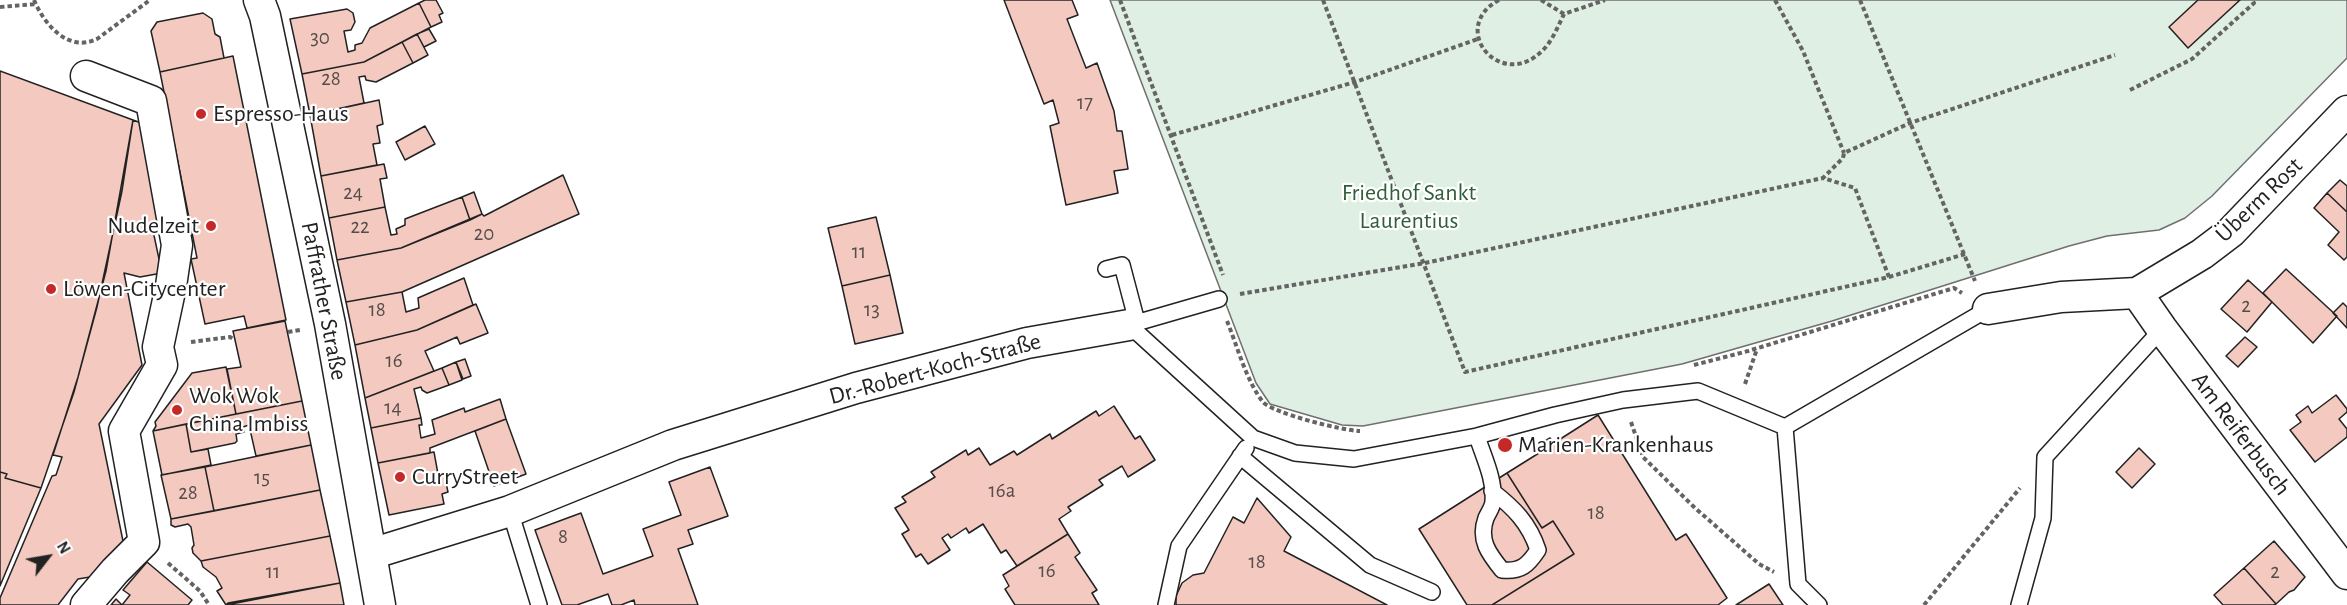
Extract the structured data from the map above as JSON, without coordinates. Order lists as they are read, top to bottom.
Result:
{
  "streets": {
    "street": [
      "Überm Rost",
      "Paffrather Straße",
      "Dr.-Robert-Koch-Straße",
      "Am Reiferbusch"
    ]
  },
  "crossings": [
    ["Überm Rost", "Am Reiferbusch"],
    ["Paffrather Straße", "Dr.-Robert-Koch-Straße"]
  ],
  "parks": ["Friedhof Sankt Laurentius"],
  "places": [
    "Espresso-Haus",
    "Nudelzeit",
    "Löwen-Citycenter",
    "Wok Wok China Imbiss",
    "Marien-Krankenhaus",
    "CurryStreet"
  ],
  "house_numbers": [
    "30",
    "28",
    "17",
    "24",
    "22",
    "20",
    "11",
    "2",
    "18",
    "13",
    "16",
    "14",
    "15",
    "16a",
    "28",
    "18",
    "8",
    "18",
    "16",
    "11",
    "2"
  ],
  "north": "top right"
}
